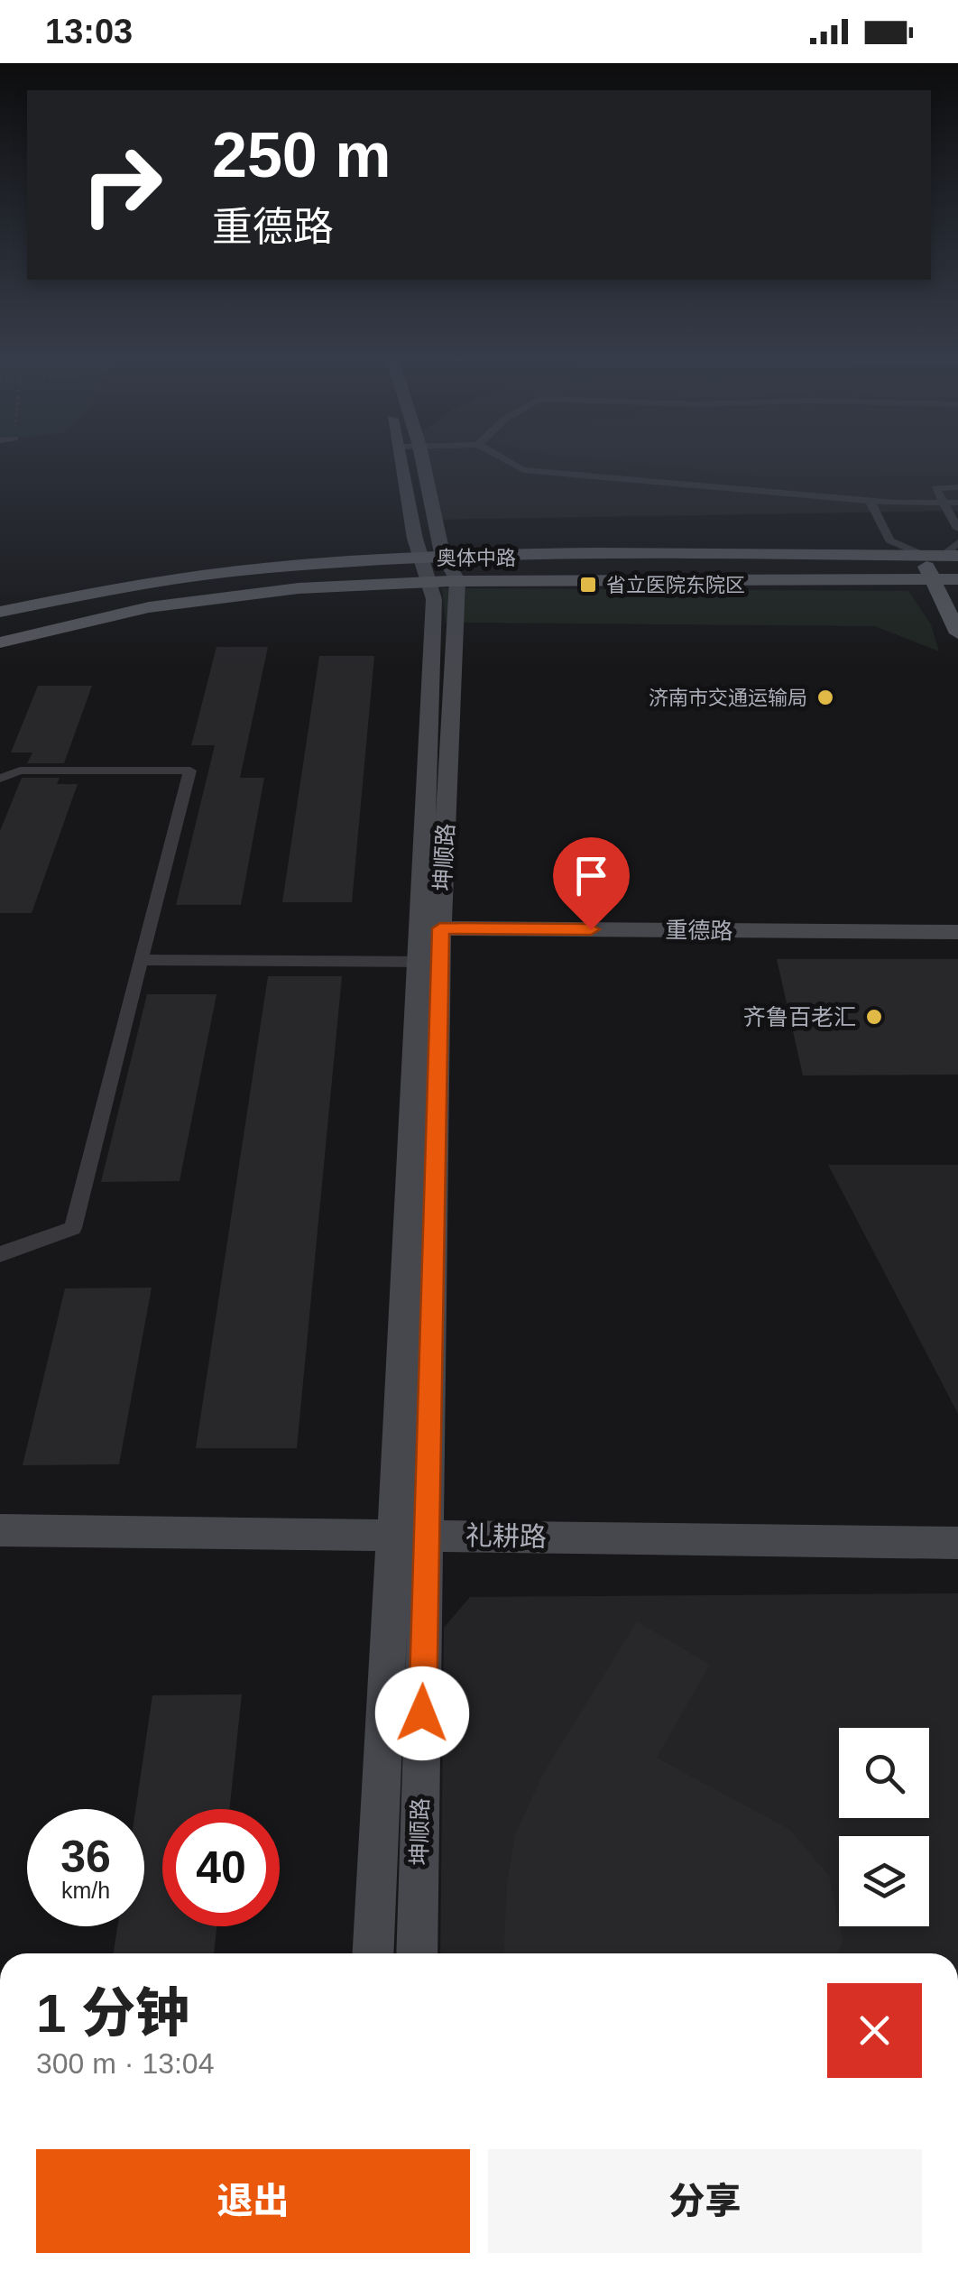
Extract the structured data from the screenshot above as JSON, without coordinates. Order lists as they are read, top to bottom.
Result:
{
  "streets": {
    "main road": ["奥体中路"],
    "street": ["坤顺路", "重德路", "礼耕路"]
  },
  "crossings": [
    ["奥体中路", "坤顺路"],
    ["坤顺路", "重德路"],
    ["坤顺路", "礼耕路"]
  ],
  "places": {
    "transit": ["省立医院东院区"],
    "other": ["济南市交通运输局", "齐鲁百老汇"]
  },
  "page": {
    "status": "13:03",
    "turn": ["250 m", "重德路"],
    "speed": "36 km/h",
    "limit": "40",
    "heading": ["1 分钟", "300 m · 13:04"],
    "buttons": ["退出", "分享"]
  }
}
